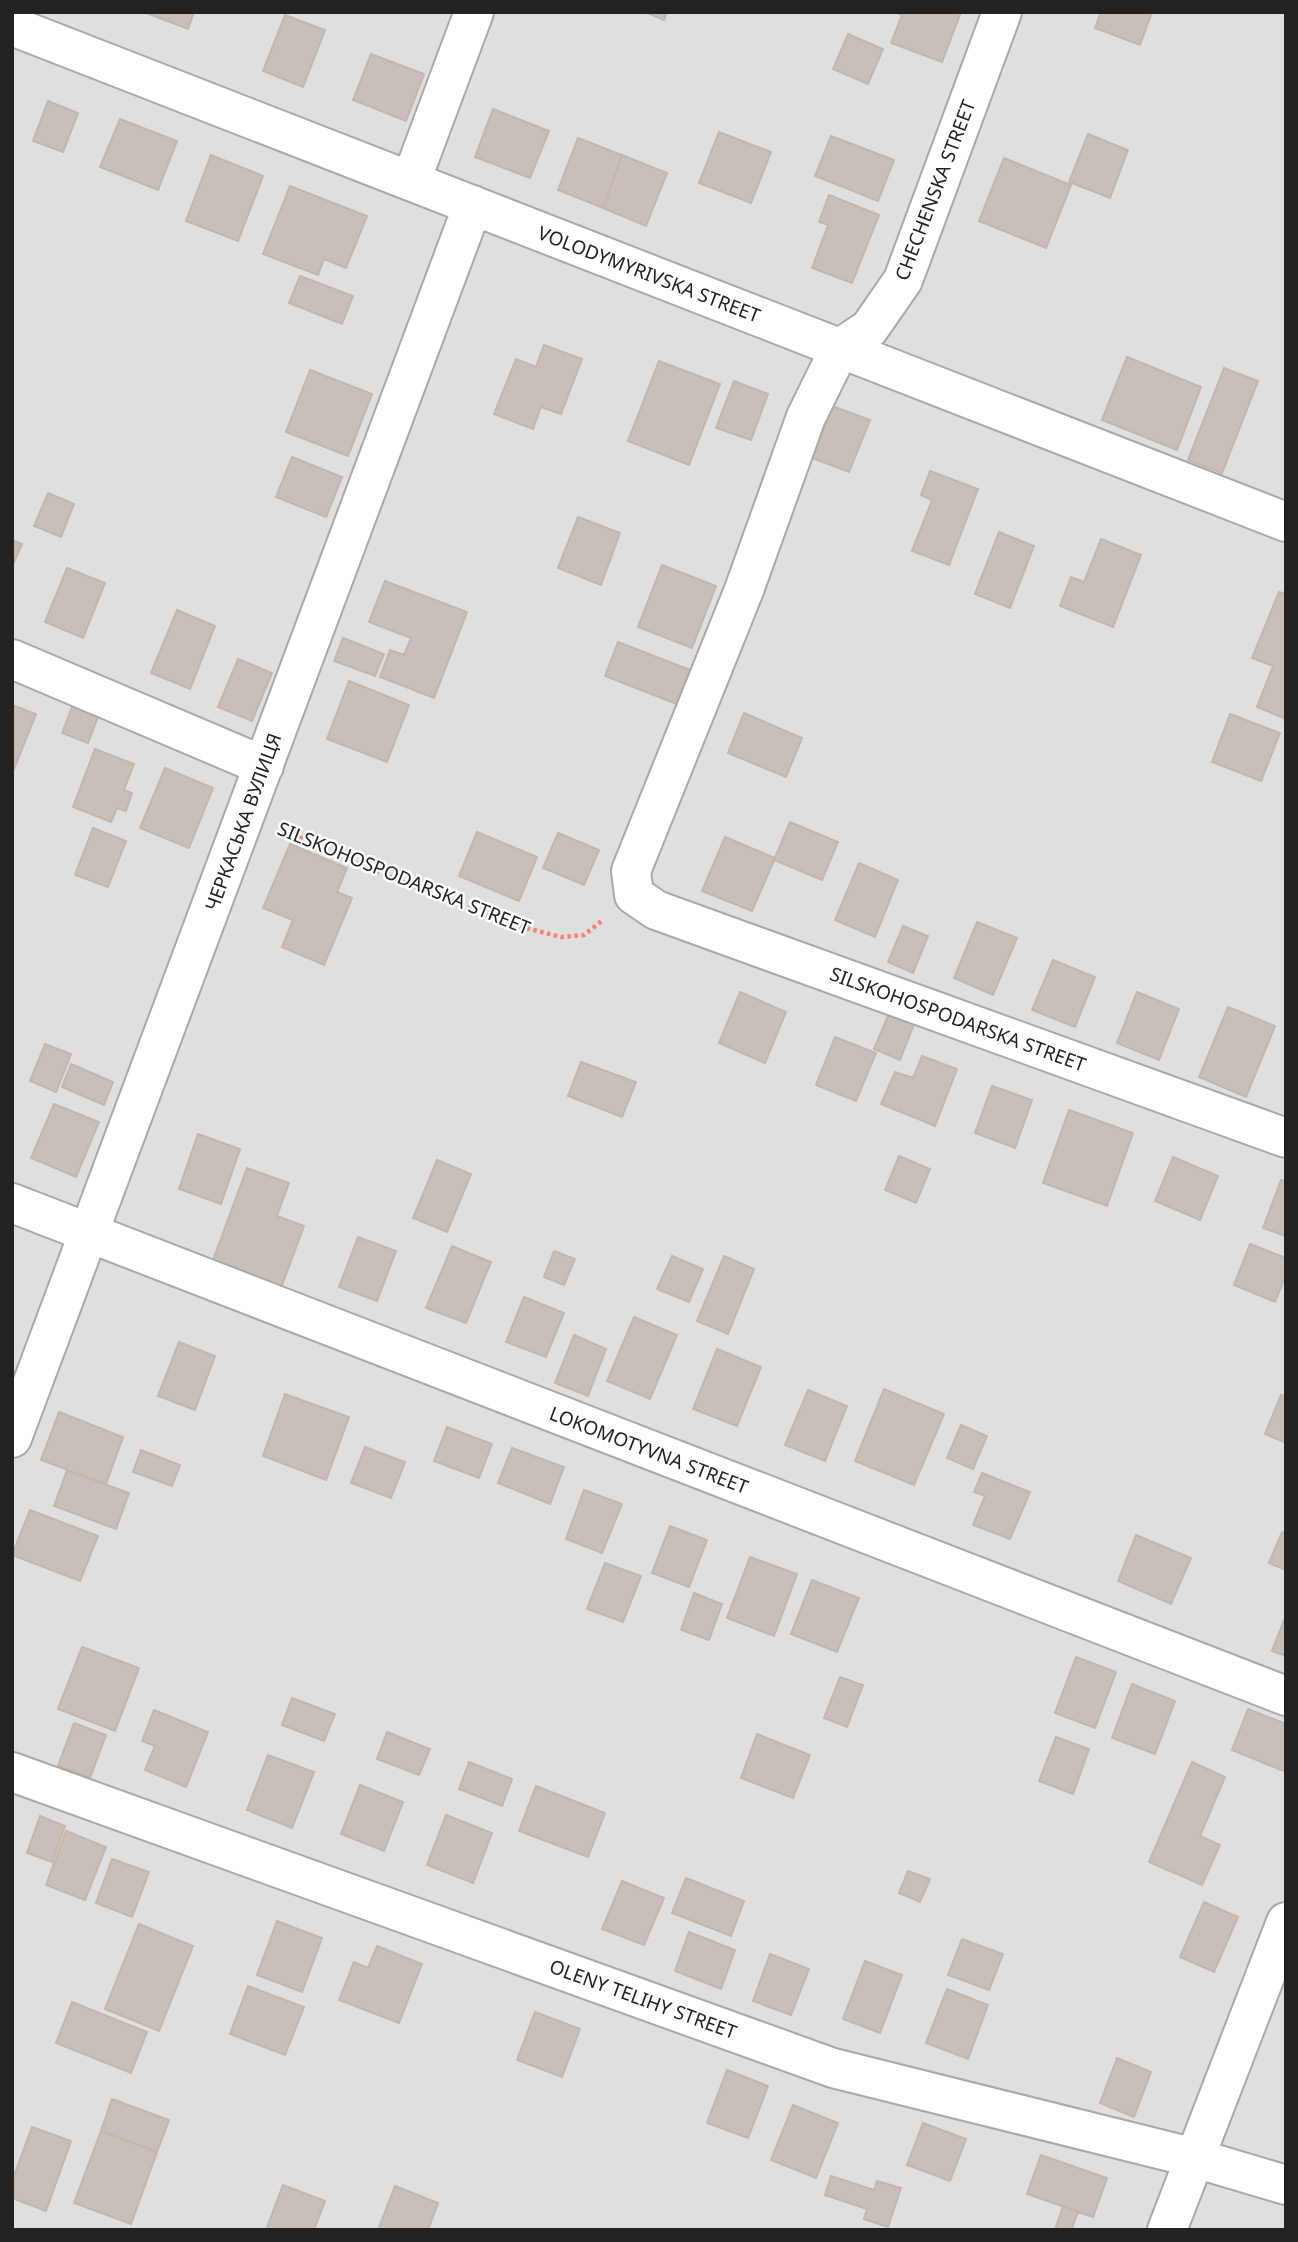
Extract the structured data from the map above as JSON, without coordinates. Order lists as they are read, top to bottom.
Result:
{
  "streets": {
    "street": [
      "CHECHENSKA STREET",
      "VOLODYMYRIVSKA STREET",
      "ЧЕРКАСЬКА ВУЛИЦЯ",
      "SILSKOHOSPODARSKA STREET",
      "LOKOMOTYVNA STREET",
      "OLENY TELIHY STREET"
    ]
  },
  "crossings": [
    ["CHECHENSKA STREET", "VOLODYMYRIVSKA STREET"],
    ["VOLODYMYRIVSKA STREET", "ЧЕРКАСЬКА ВУЛИЦЯ"],
    ["ЧЕРКАСЬКА ВУЛИЦЯ", "SILSKOHOSPODARSKA STREET"],
    ["ЧЕРКАСЬКА ВУЛИЦЯ", "LOKOMOTYVNA STREET"]
  ]
}
